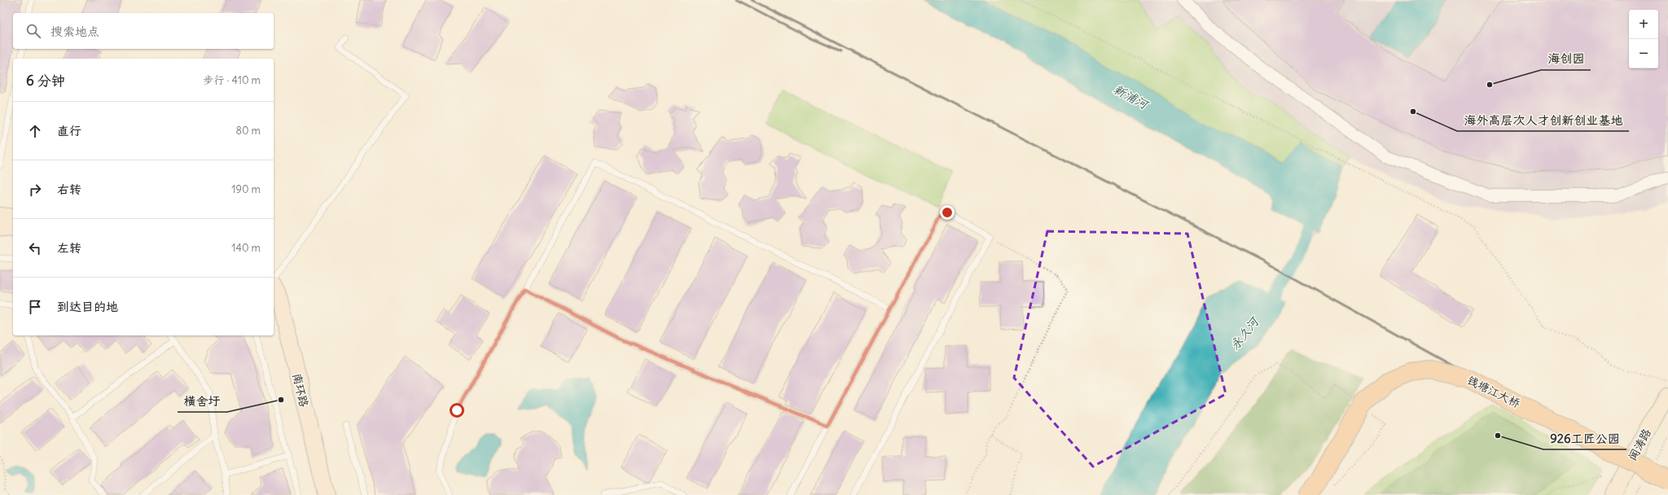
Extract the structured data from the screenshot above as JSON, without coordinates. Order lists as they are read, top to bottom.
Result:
{
  "streets": {
    "main road": ["南环路", "钱塘江大桥", "闻涛路"]
  },
  "water": ["新浦河", "永久河"],
  "places": [
    "海创园",
    "海外高层次人才创新创业基地",
    "横舍圩",
    "926工匠公园"
  ],
  "page": {
    "map_buttons": ["+", "−"],
    "search": "搜索地点",
    "heading": ["6 分钟", "步行 · 410 m"],
    "list": [
      ["直行", "80 m"],
      ["右转", "190 m"],
      ["左转", "140 m"],
      "到达目的地"
    ]
  }
}
